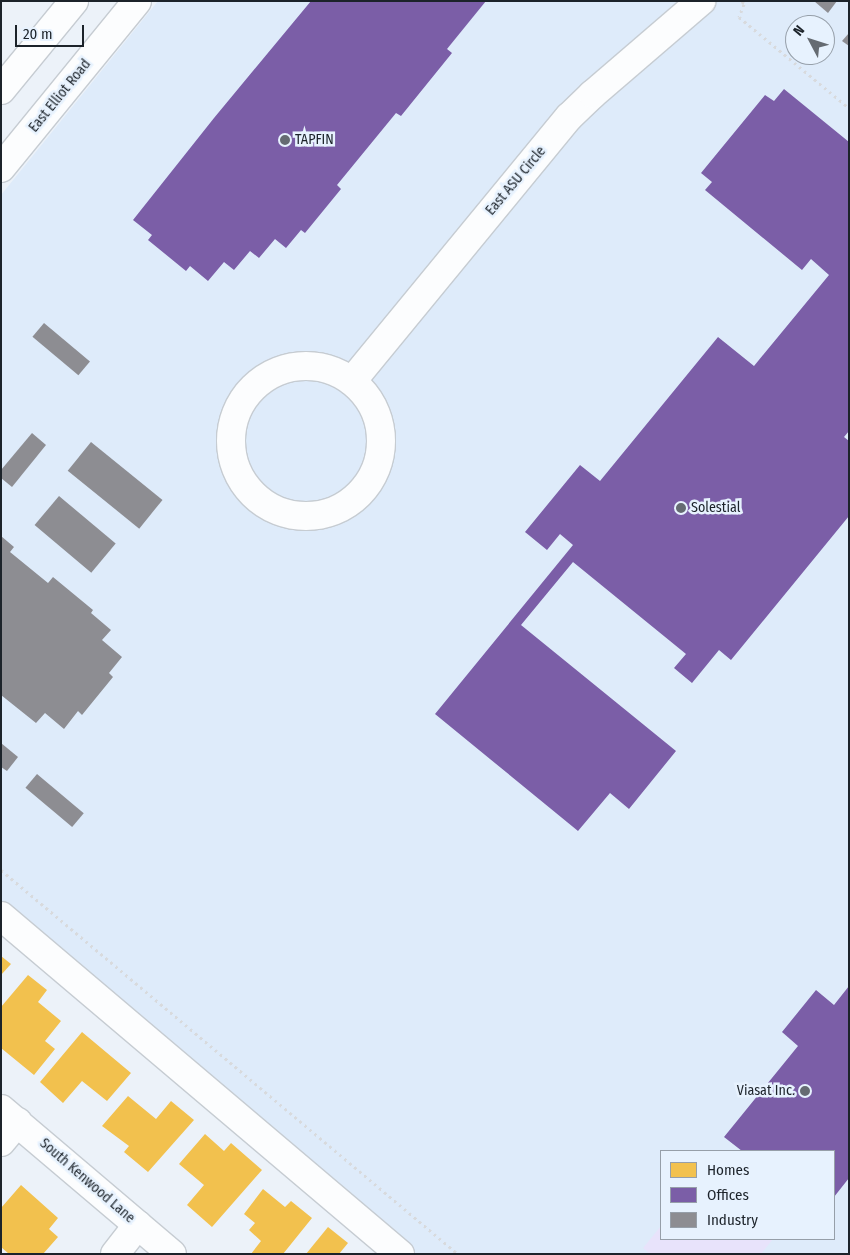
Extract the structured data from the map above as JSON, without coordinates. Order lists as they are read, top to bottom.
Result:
{
  "streets": {
    "street": ["East Elliot Road", "East ASU Circle", "South Kenwood Lane"]
  },
  "places": ["TAPFIN", "Solestial", "Viasat Inc."],
  "legend": ["Homes", "Offices", "Industry"],
  "scale_bar": "20 m",
  "north": "top left"
}
